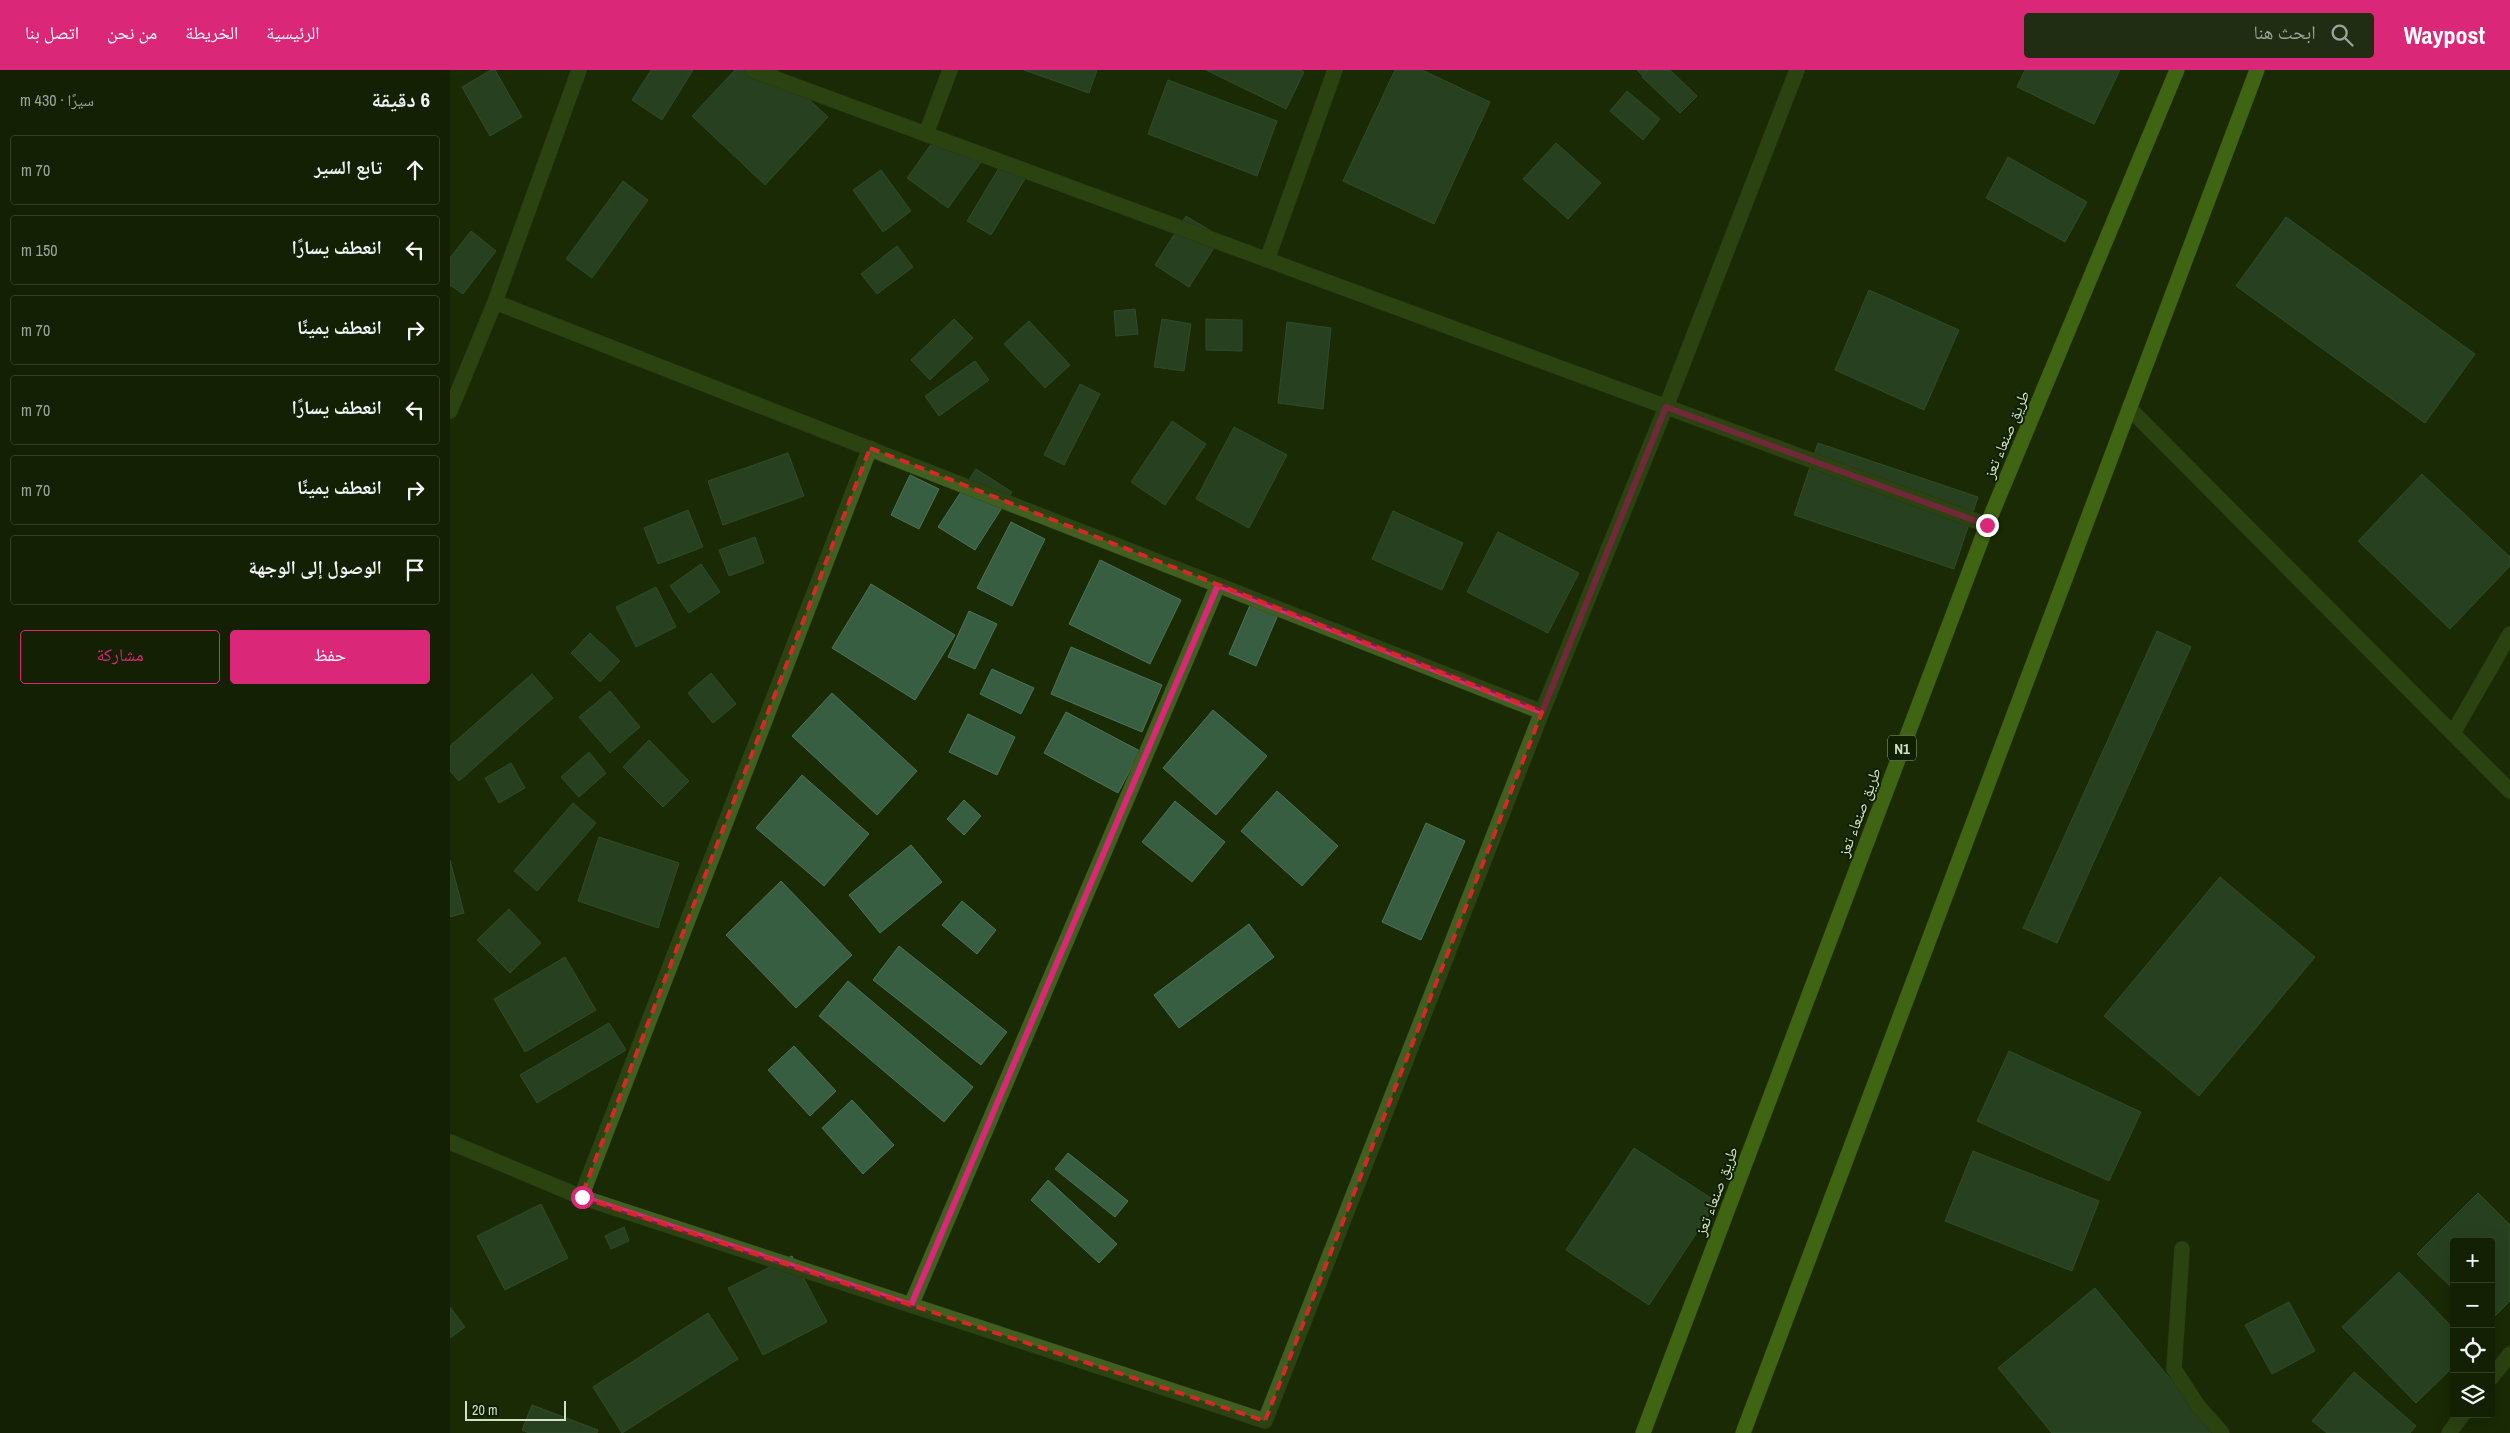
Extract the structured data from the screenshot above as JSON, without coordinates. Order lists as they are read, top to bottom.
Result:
{
  "streets": {
    "highway": ["طريق صنعاء تعز", "N1"]
  },
  "scale_bar": "20 m",
  "page": {
    "header": "Waypost",
    "search": "ابحث هنا",
    "nav": [
      "الرئيسية",
      "الخريطة",
      "من نحن",
      "اتصل بنا"
    ],
    "heading": ["6 دقيقة", "سيرًا · 430 m"],
    "list": [
      ["تابع السير", "70 m"],
      ["انعطف يسارًا", "150 m"],
      ["انعطف يمينًا", "70 m"],
      ["انعطف يسارًا", "70 m"],
      ["انعطف يمينًا", "70 m"],
      "الوصول إلى الوجهة"
    ],
    "buttons": ["حفظ", "مشاركة"],
    "map_buttons": ["+", "−"],
    "scale": "20 m"
  }
}
